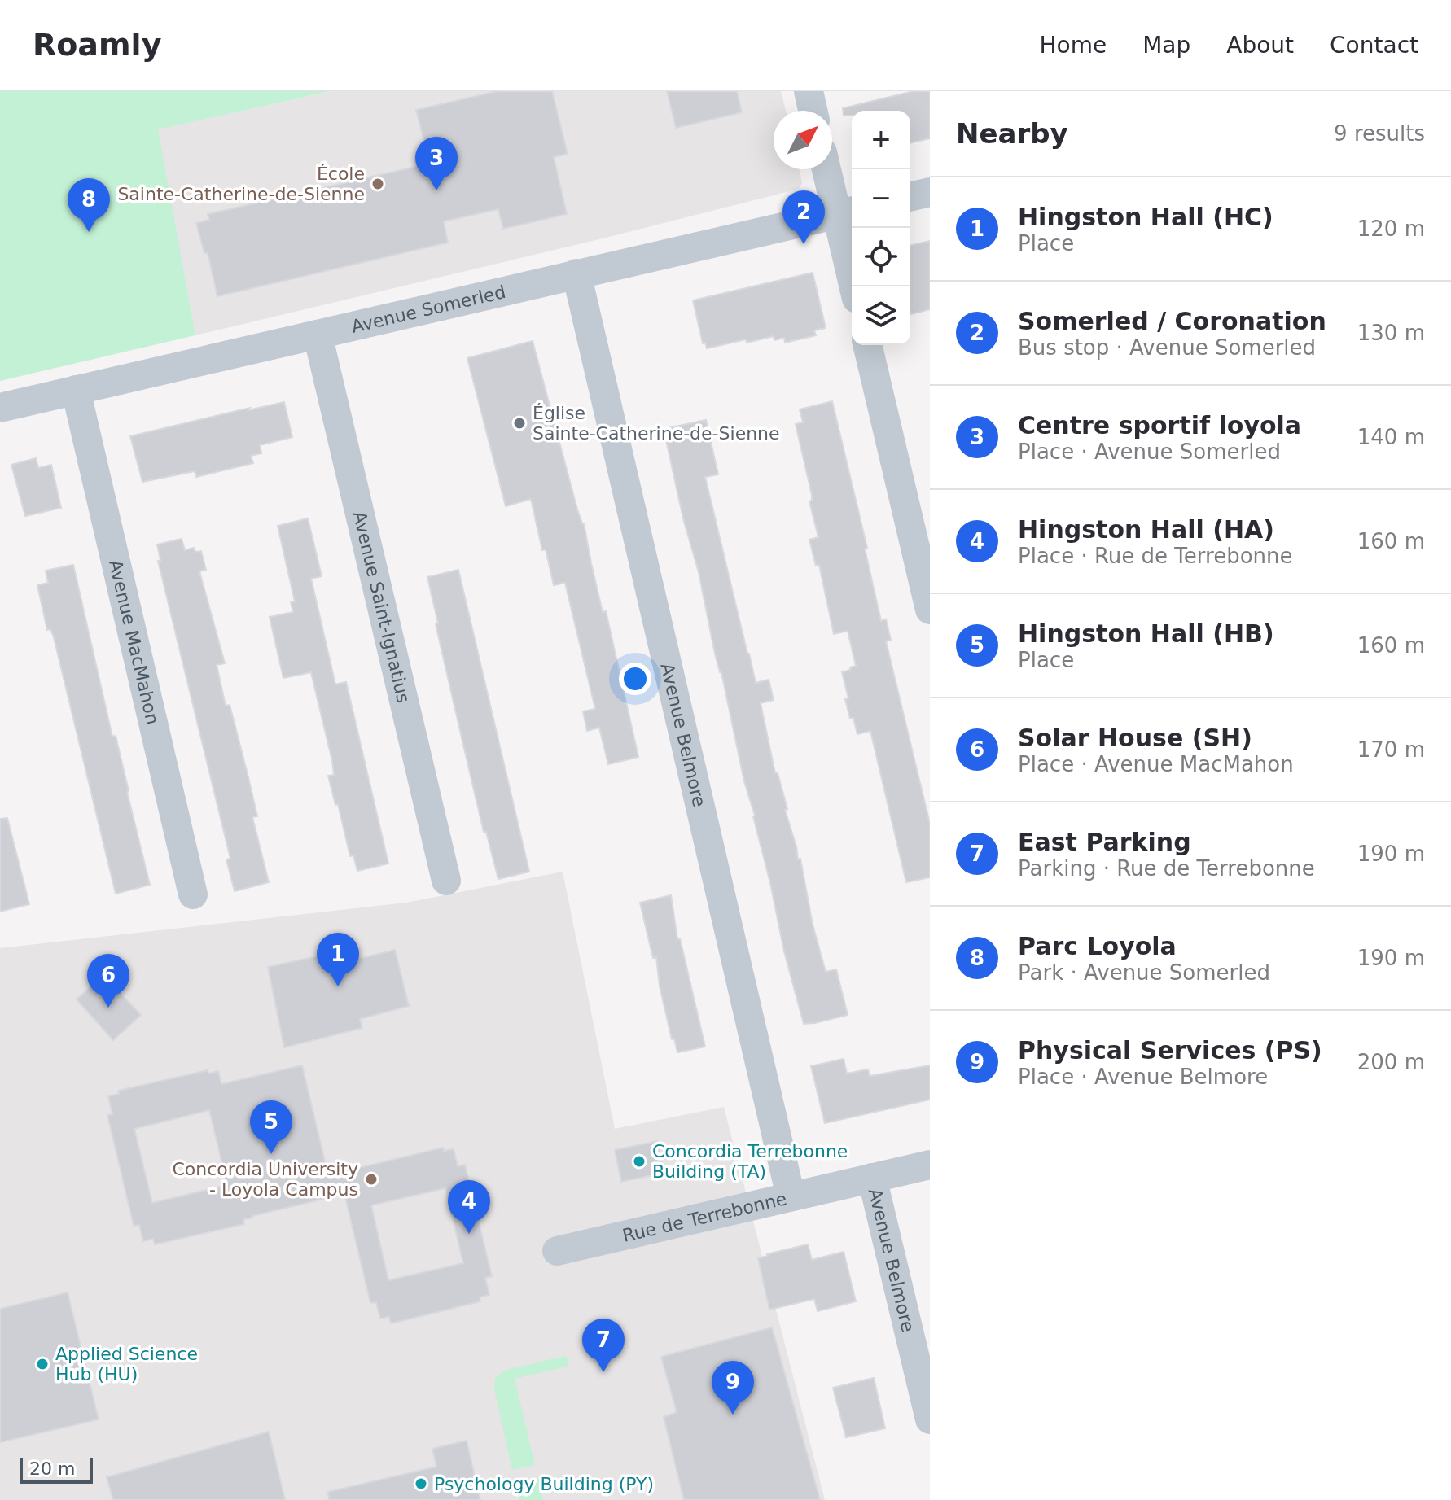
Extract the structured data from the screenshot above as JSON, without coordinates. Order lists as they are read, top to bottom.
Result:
{
  "streets": {
    "street": [
      "Avenue Somerled",
      "Avenue Saint-Ignatius",
      "Avenue MacMahon",
      "Avenue Belmore",
      "Rue de Terrebonne"
    ]
  },
  "crossings": [
    ["Avenue Somerled", "Avenue Saint-Ignatius"],
    ["Avenue Somerled", "Avenue MacMahon"],
    ["Avenue Somerled", "Avenue Belmore"],
    ["Avenue Belmore", "Rue de Terrebonne"]
  ],
  "places": [
    "École Sainte-Catherine-de-Sienne",
    "Église Sainte-Catherine-de-Sienne",
    "Concordia Terrebonne Building (TA)",
    "Concordia University - Loyola Campus",
    "Applied Science Hub (HU)",
    "Psychology Building (PY)"
  ],
  "scale_bar": "20 m",
  "north": "top right",
  "page": {
    "header": "Roamly",
    "nav": [
      "Home",
      "Map",
      "About",
      "Contact"
    ],
    "heading": ["Nearby", "9 results"],
    "map_buttons": ["+", "−"],
    "pins": [
      "3",
      "8",
      "2",
      "1",
      "6",
      "5",
      "4",
      "7",
      "9"
    ],
    "list": [
      {
        "mark": "1",
        "name": "Hingston Hall (HC)",
        "note": "Place",
        "value": "120 m"
      },
      {
        "mark": "2",
        "name": "Somerled / Coronation",
        "note": "Bus stop · Avenue Somerled",
        "value": "130 m"
      },
      {
        "mark": "3",
        "name": "Centre sportif loyola",
        "note": "Place · Avenue Somerled",
        "value": "140 m"
      },
      {
        "mark": "4",
        "name": "Hingston Hall (HA)",
        "note": "Place · Rue de Terrebonne",
        "value": "160 m"
      },
      {
        "mark": "5",
        "name": "Hingston Hall (HB)",
        "note": "Place",
        "value": "160 m"
      },
      {
        "mark": "6",
        "name": "Solar House (SH)",
        "note": "Place · Avenue MacMahon",
        "value": "170 m"
      },
      {
        "mark": "7",
        "name": "East Parking",
        "note": "Parking · Rue de Terrebonne",
        "value": "190 m"
      },
      {
        "mark": "8",
        "name": "Parc Loyola",
        "note": "Park · Avenue Somerled",
        "value": "190 m"
      },
      {
        "mark": "9",
        "name": "Physical Services (PS)",
        "note": "Place · Avenue Belmore",
        "value": "200 m"
      }
    ],
    "scale": "20 m"
  }
}
